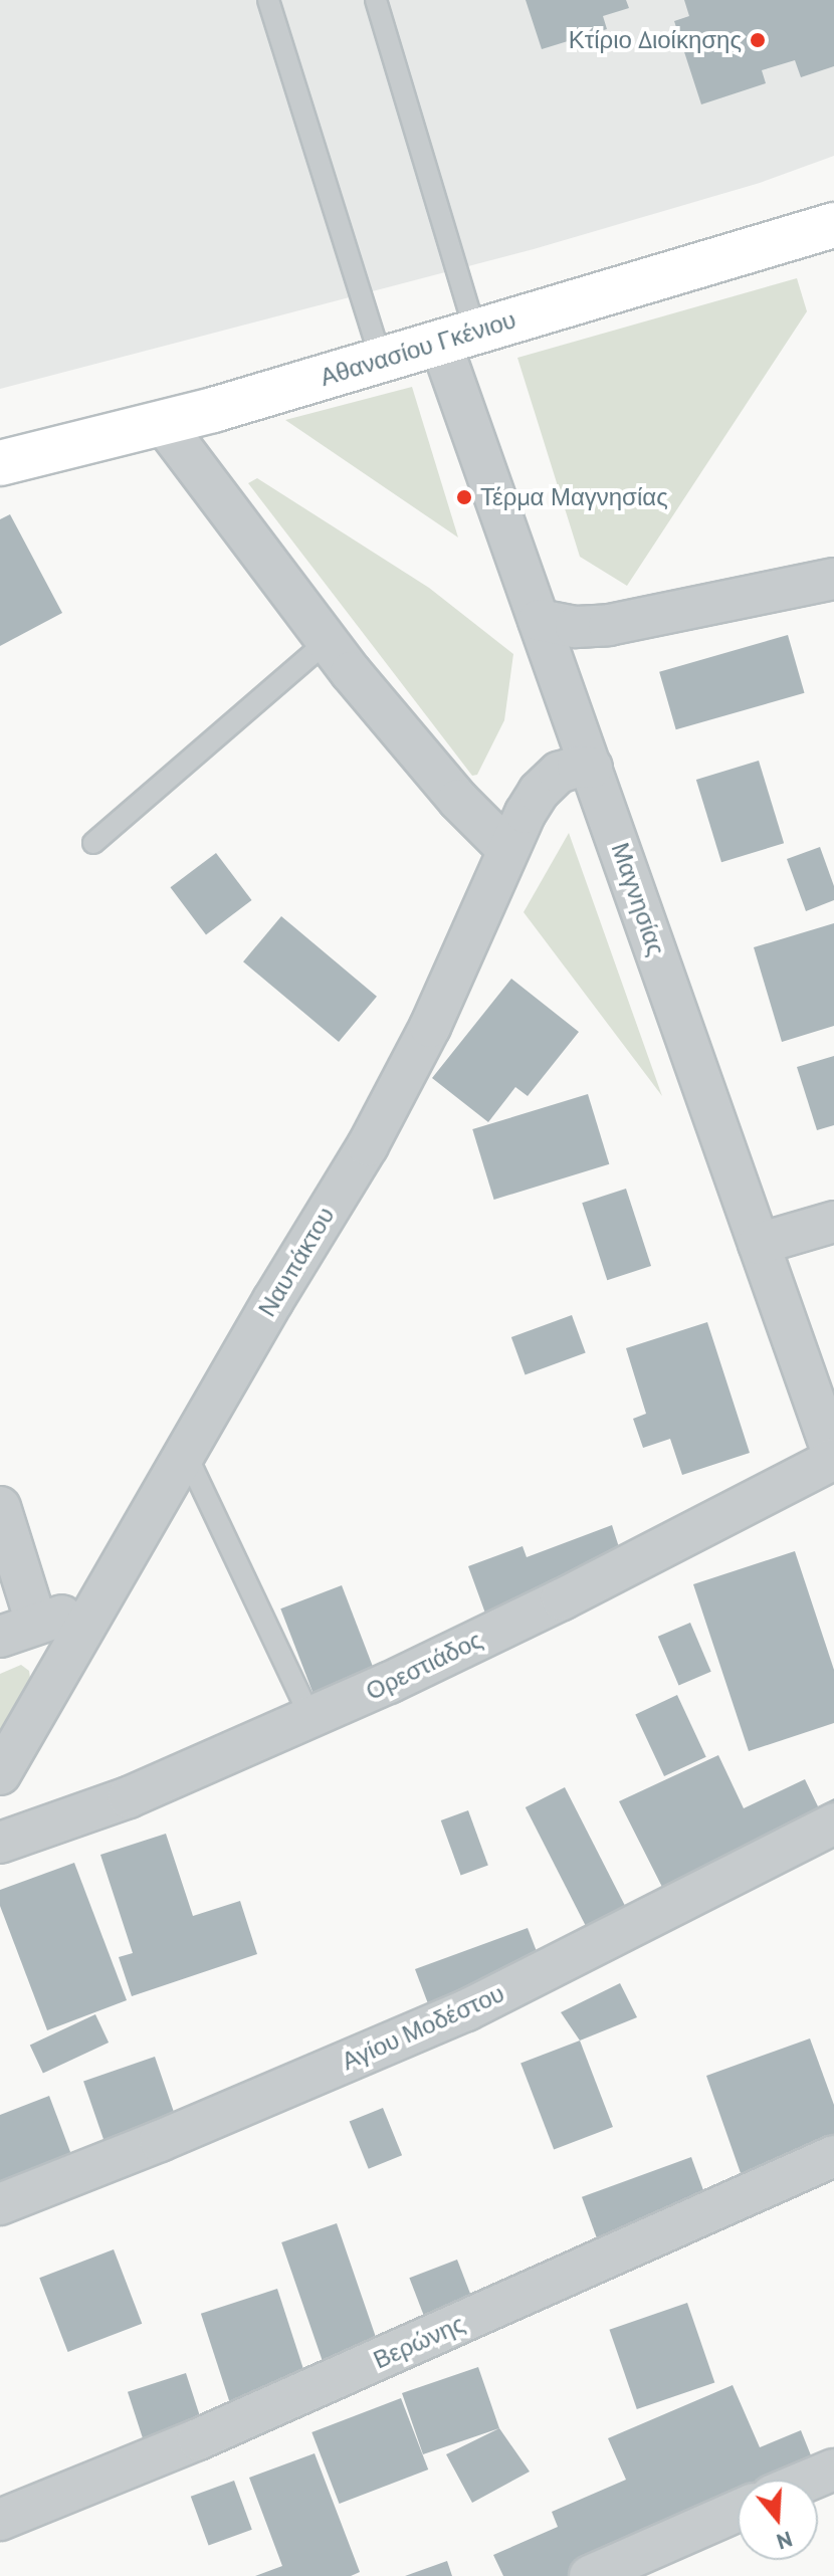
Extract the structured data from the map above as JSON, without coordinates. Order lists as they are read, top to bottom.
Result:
{
  "streets": {
    "street": [
      "Αθανασίου Γκένιου",
      "Μαγνησίας",
      "Ναυπάκτου",
      "Ορεστιάδος",
      "Αγίου Μοδέστου",
      "Βερώνης"
    ]
  },
  "crossings": [
    ["Αθανασίου Γκένιου", "Μαγνησίας"],
    ["Μαγνησίας", "Ναυπάκτου"],
    ["Μαγνησίας", "Ορεστιάδος"]
  ],
  "places": ["Κτίριο Διοίκησης", "Τέρμα Μαγνησίας"],
  "north": "bottom"
}
